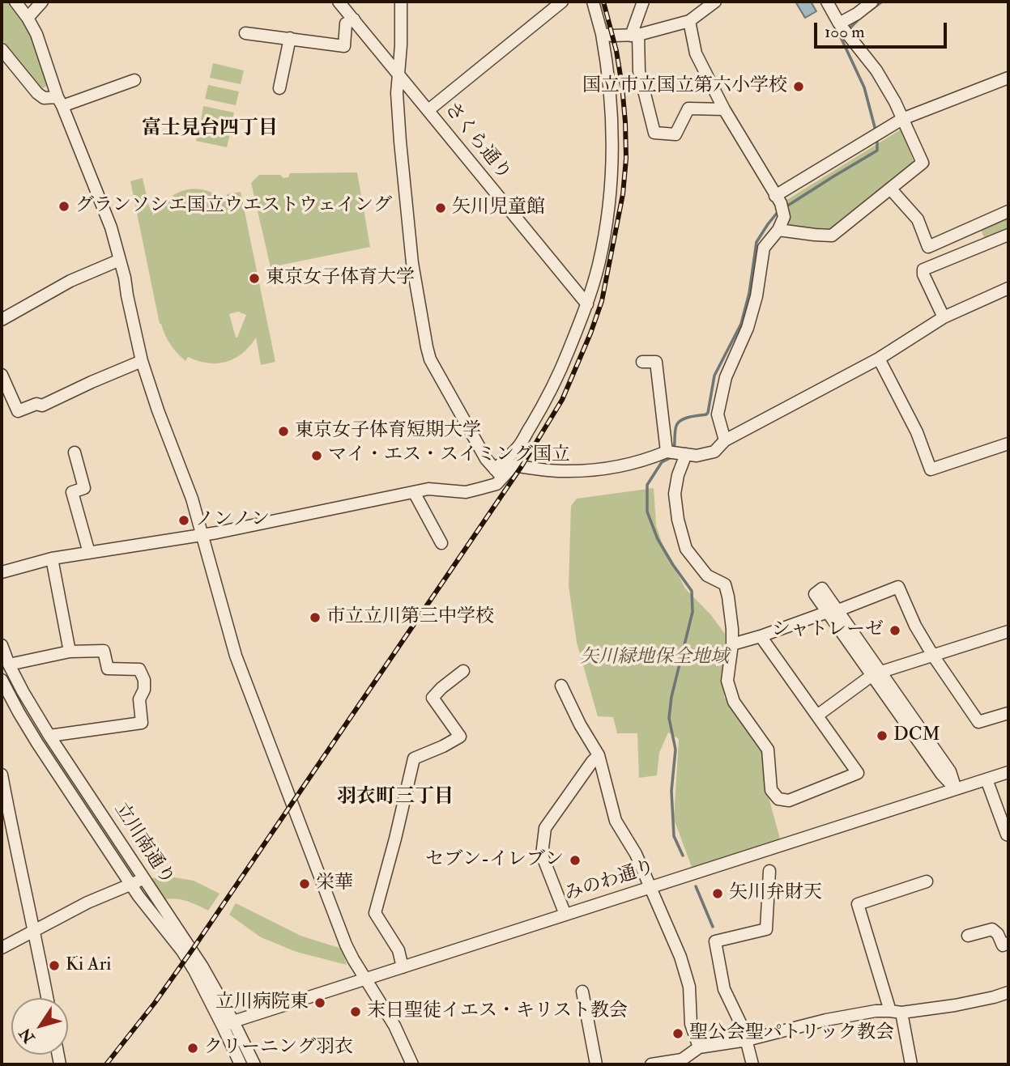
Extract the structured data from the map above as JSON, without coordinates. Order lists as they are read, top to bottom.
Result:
{
  "streets": {
    "street": ["さくら通り", "立川南通り", "みのわ通り"]
  },
  "crossings": [
    ["立川南通り", "みのわ通り"]
  ],
  "districts": ["富士見台四丁目", "羽衣町三丁目"],
  "parks": ["矢川緑地保全地域"],
  "places": [
    "国立市立国立第六小学校",
    "グランソシエ国立ウエストウェイング",
    "矢川児童館",
    "東京女子体育大学",
    "東京女子体育短期大学",
    "マイ・エス・スイミング国立",
    "ノンノン",
    "市立立川第三中学校",
    "シャトレーゼ",
    "DCM",
    "セブン-イレブン",
    "栄華",
    "矢川弁財天",
    "Ki Ari",
    "立川病院東",
    "末日聖徒イエス・キリスト教会",
    "聖公会聖パトリック教会",
    "クリーニング羽衣"
  ],
  "scale_bar": "100 m",
  "north": "bottom left"
}
